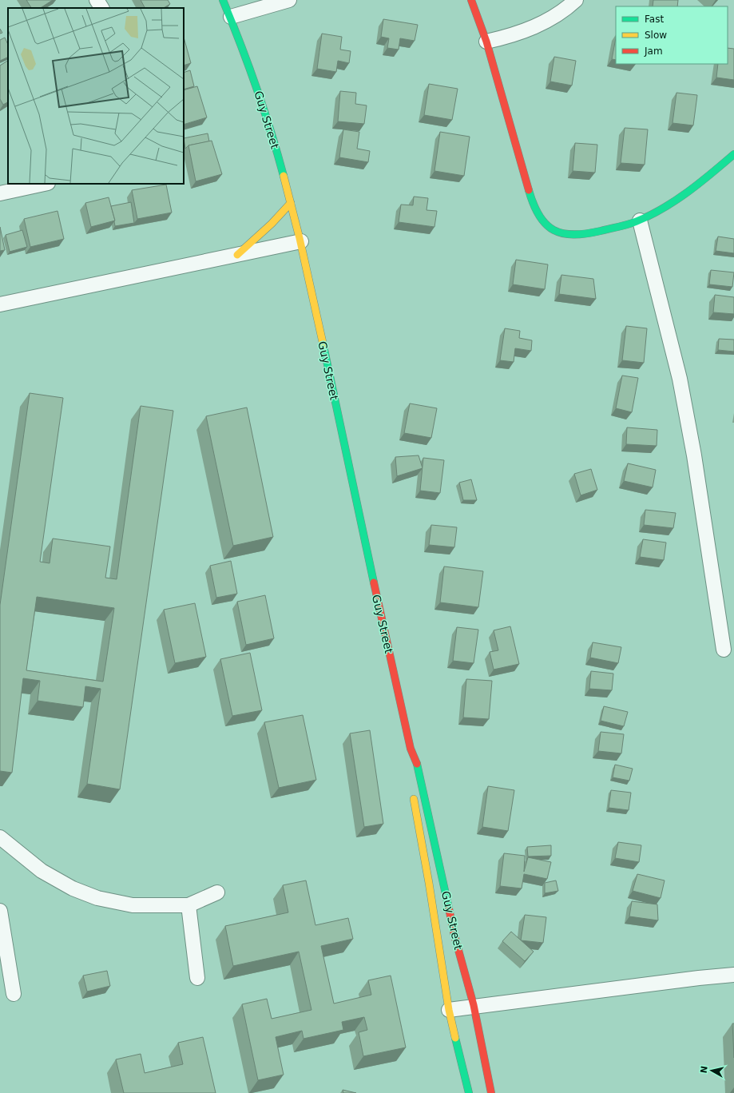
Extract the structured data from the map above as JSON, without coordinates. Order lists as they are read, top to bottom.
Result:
{
  "streets": {
    "street": ["Guy Street"]
  },
  "legend": ["Fast", "Slow", "Jam"],
  "north": "left"
}
